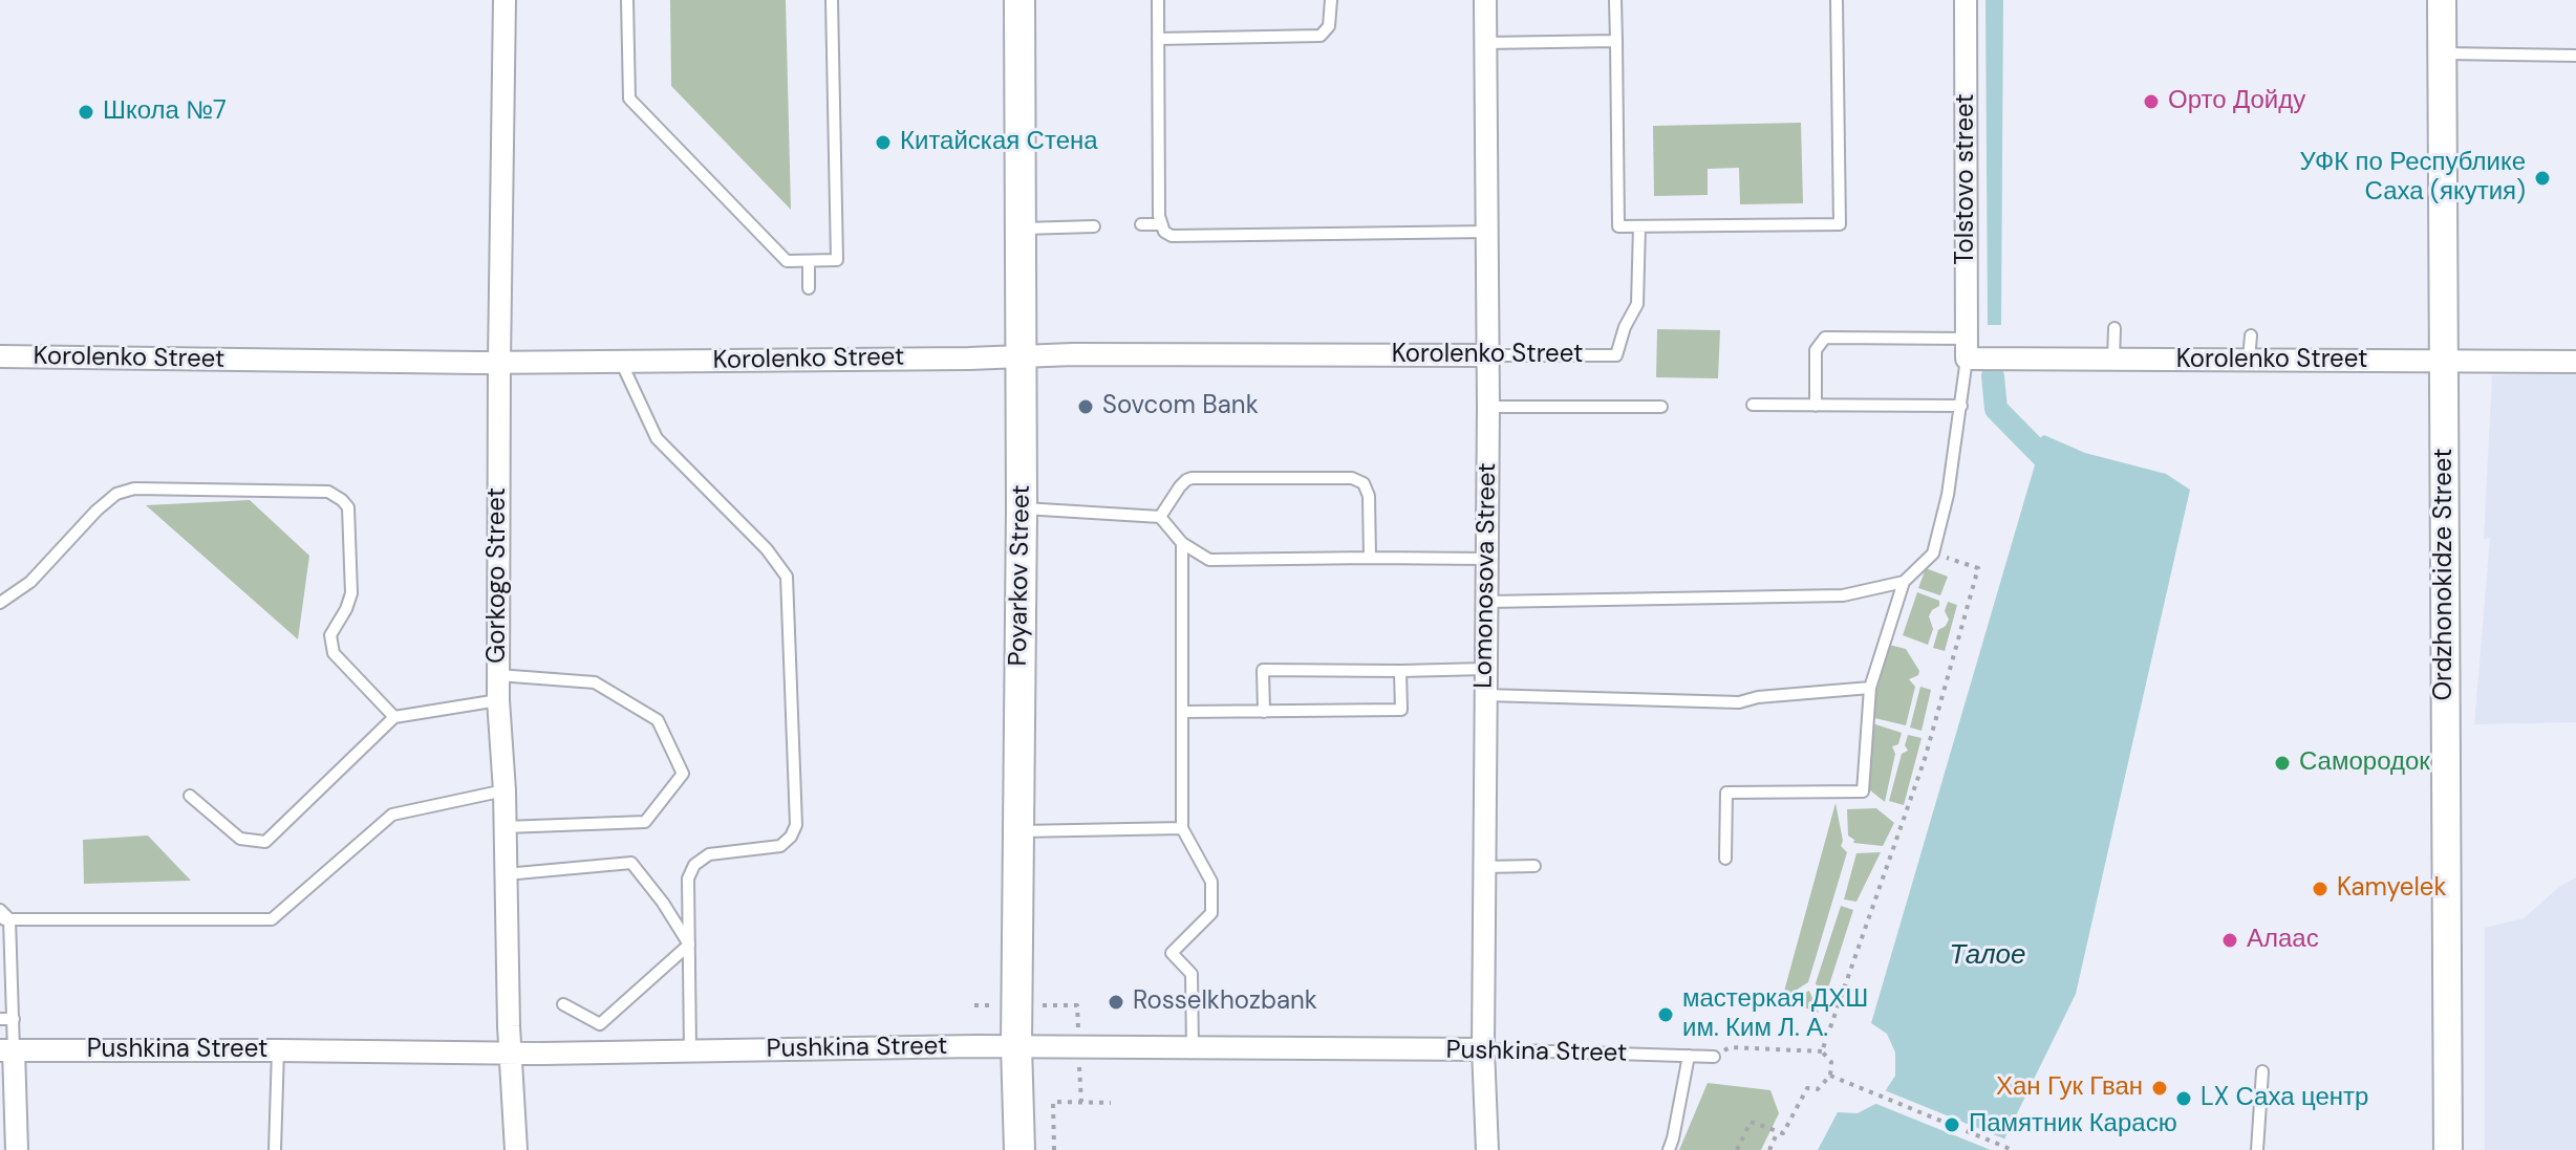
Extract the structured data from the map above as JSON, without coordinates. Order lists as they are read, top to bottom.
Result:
{
  "streets": {
    "main road": ["Poyarkov Street"],
    "street": [
      "Tolstovo street",
      "Korolenko Street",
      "Ordzhonokidze Street",
      "Gorkogo Street",
      "Lomonosova Street",
      "Pushkina Street"
    ]
  },
  "crossings": [
    ["Tolstovo street", "Korolenko Street"],
    ["Korolenko Street", "Ordzhonokidze Street"],
    ["Korolenko Street", "Gorkogo Street"],
    ["Korolenko Street", "Poyarkov Street"],
    ["Korolenko Street", "Lomonosova Street"],
    ["Gorkogo Street", "Pushkina Street"],
    ["Poyarkov Street", "Pushkina Street"],
    ["Lomonosova Street", "Pushkina Street"]
  ],
  "water": ["Талое"],
  "places": [
    "Орто Дойду",
    "Школа №7",
    "Китайская Стена",
    "УФК по Республике Саха (якутия)",
    "Sovcom Bank",
    "Самородок",
    "Kamyelek",
    "Алаас",
    "Rosselkhozbank",
    "мастеркая ДХШ им. Ким Л. А.",
    "Хан Гук Гван",
    "LX Саха центр",
    "Памятник Карасю"
  ]
}
